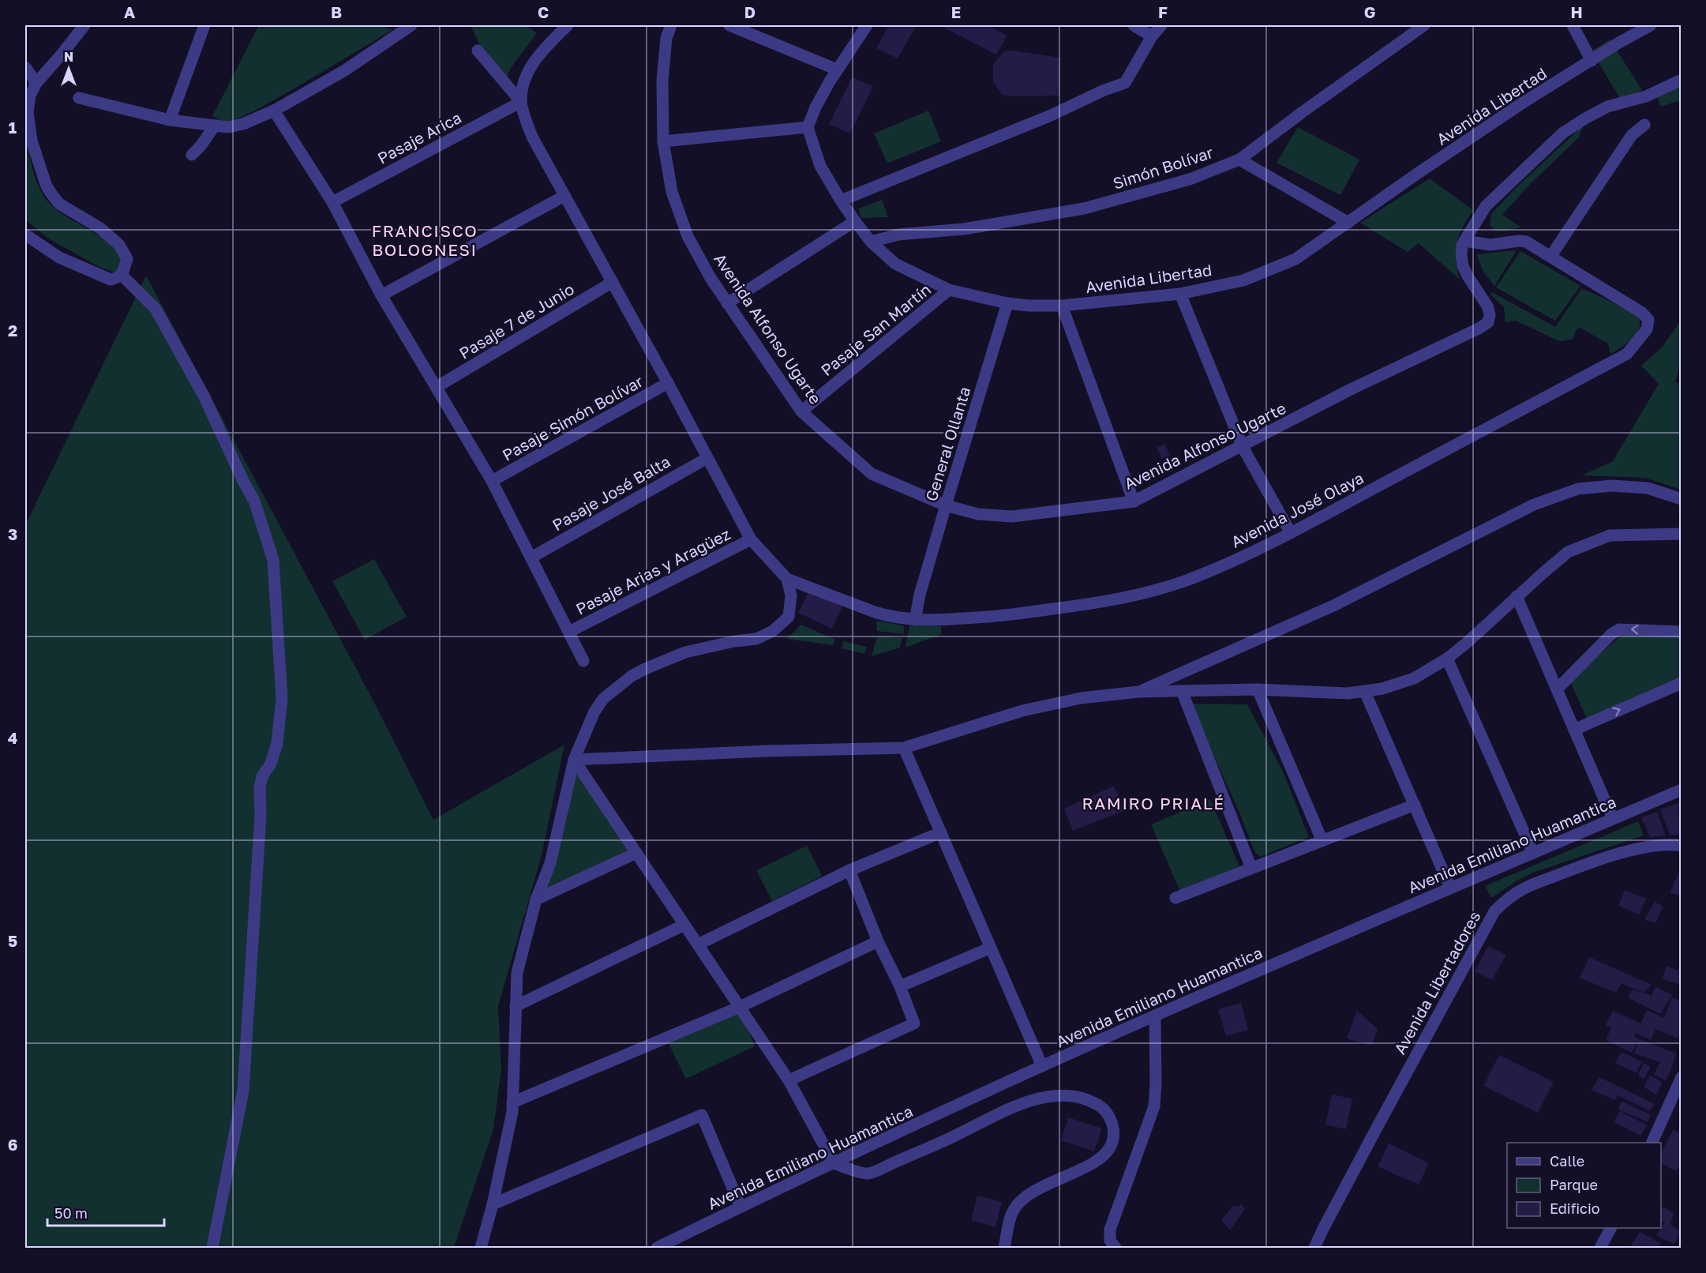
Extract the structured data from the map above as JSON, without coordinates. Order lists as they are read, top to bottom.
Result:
{
  "streets": {
    "street": [
      "Avenida Libertad",
      "Pasaje Arica",
      "Simón Bolívar",
      "Pasaje 7 de Junio",
      "Avenida Alfonso Ugarte",
      "Pasaje San Martín",
      "Pasaje Simón Bolívar",
      "General Ollanta",
      "Pasaje José Balta",
      "Avenida José Olaya",
      "Pasaje Arias y Aragüez",
      "Avenida Emiliano Huamantica",
      "Avenida Libertadores"
    ]
  },
  "crossings": [
    ["Avenida Libertad", "Simón Bolívar"],
    ["Avenida Libertad", "Pasaje San Martín"],
    ["Avenida Libertad", "General Ollanta"],
    ["Avenida Alfonso Ugarte", "Pasaje San Martín"],
    ["Avenida Alfonso Ugarte", "General Ollanta"],
    ["General Ollanta", "Avenida José Olaya"]
  ],
  "districts": ["FRANCISCO BOLOGNESI", "RAMIRO PRIALÉ"],
  "legend": ["Calle", "Parque", "Edificio"],
  "scale_bar": "50 m",
  "north": "top",
  "grid": {
    "columns": [
      "A",
      "B",
      "C",
      "D",
      "E",
      "F",
      "G",
      "H"
    ],
    "rows": [
      "1",
      "2",
      "3",
      "4",
      "5",
      "6"
    ]
  }
}
